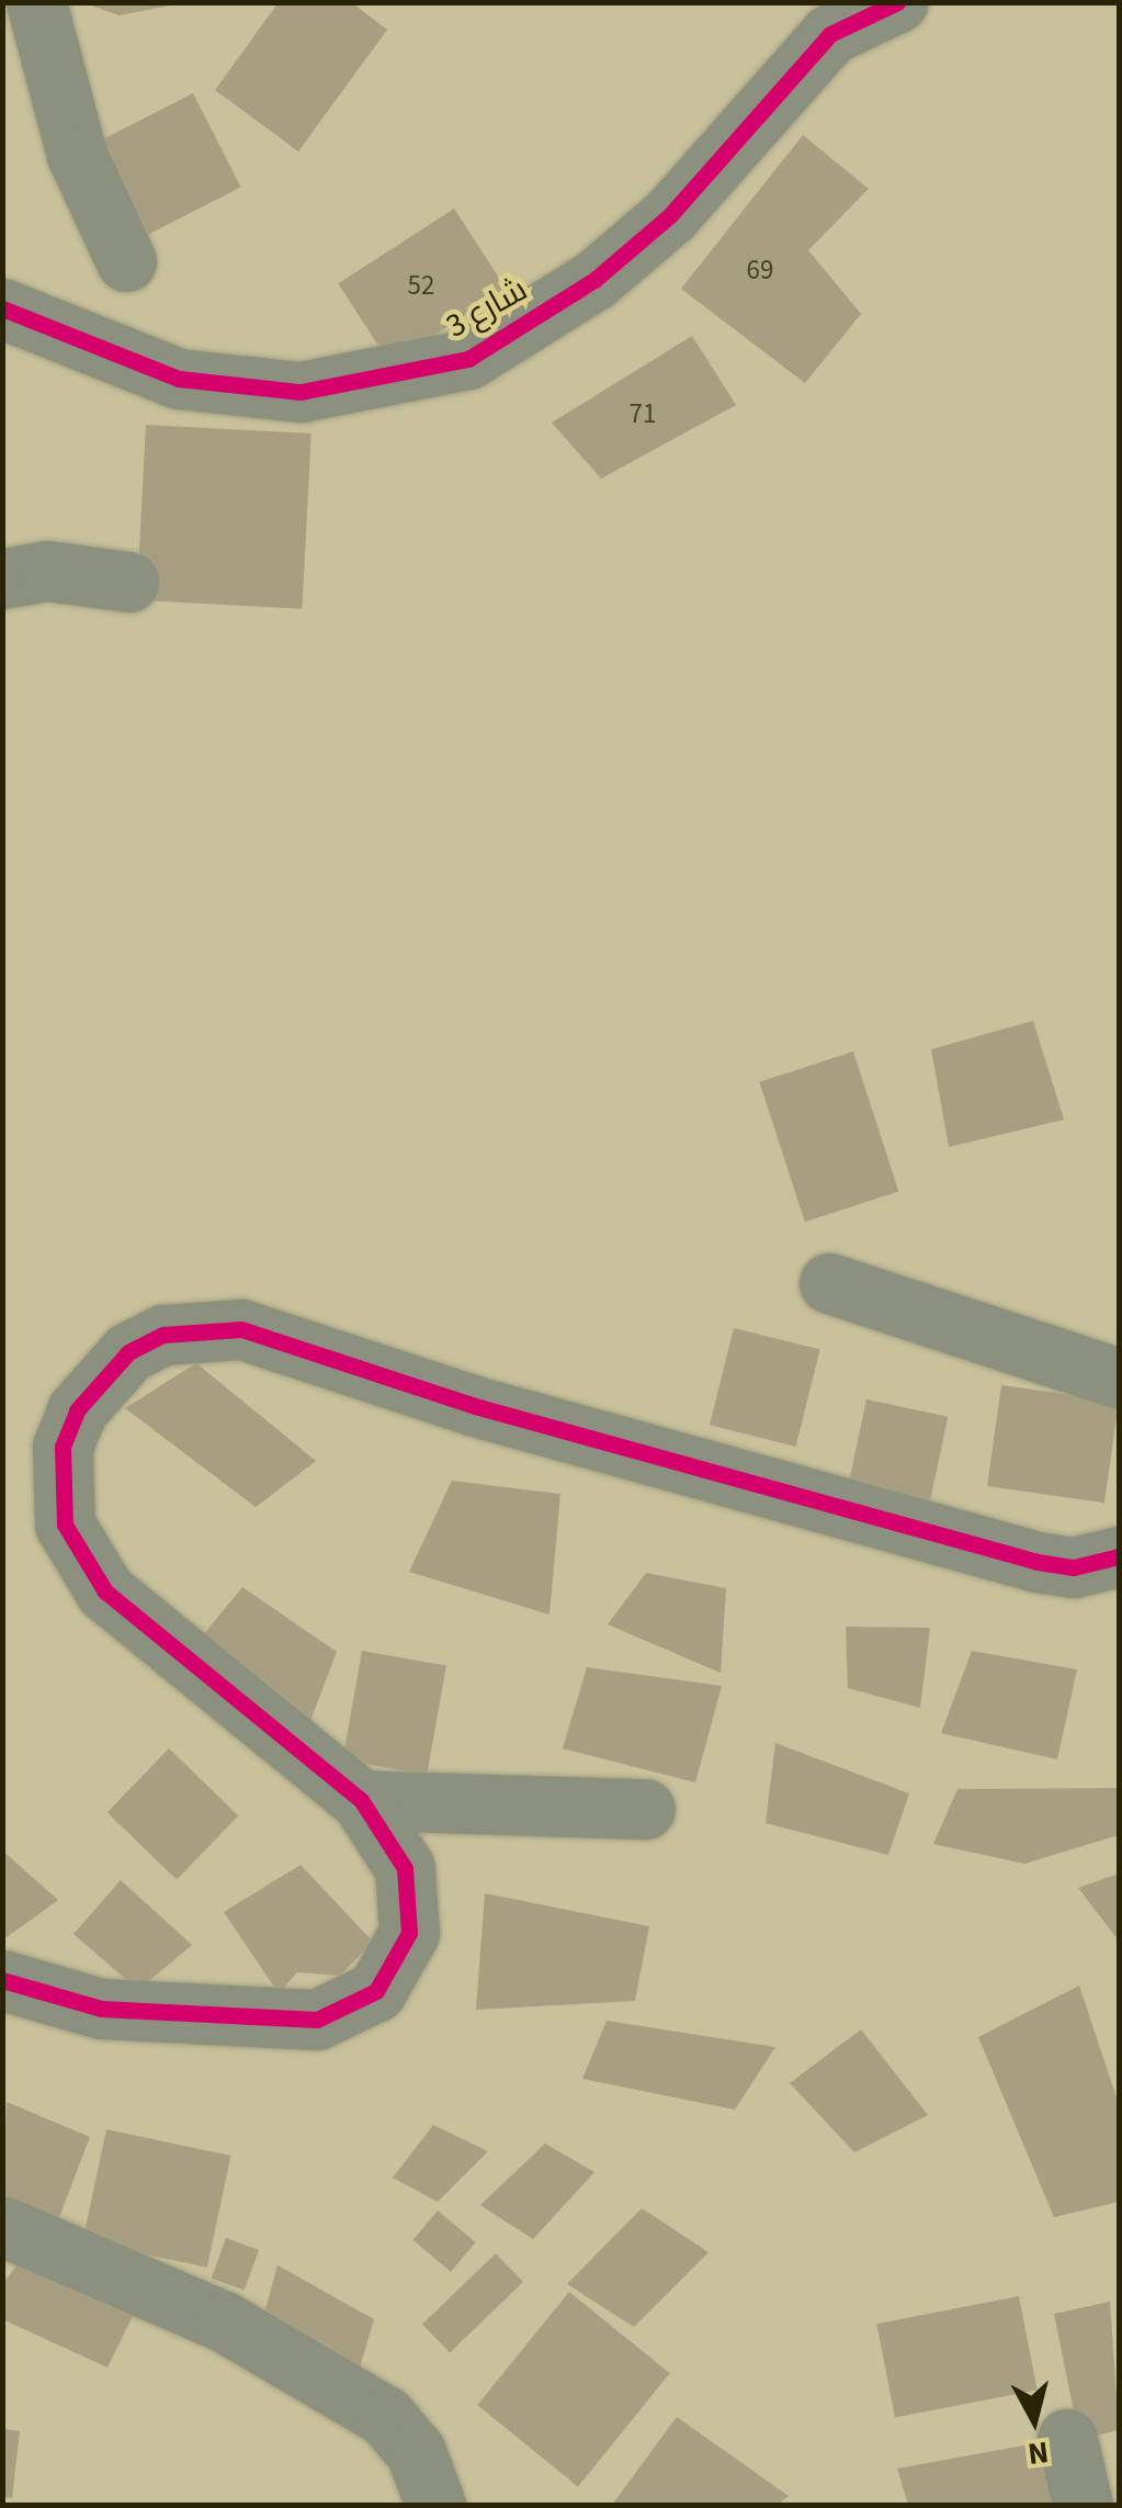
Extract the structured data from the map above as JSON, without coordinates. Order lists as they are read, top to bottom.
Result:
{
  "streets": {
    "street": ["شارع 3"]
  },
  "house_numbers": ["69", "52", "71"],
  "north": "bottom"
}
